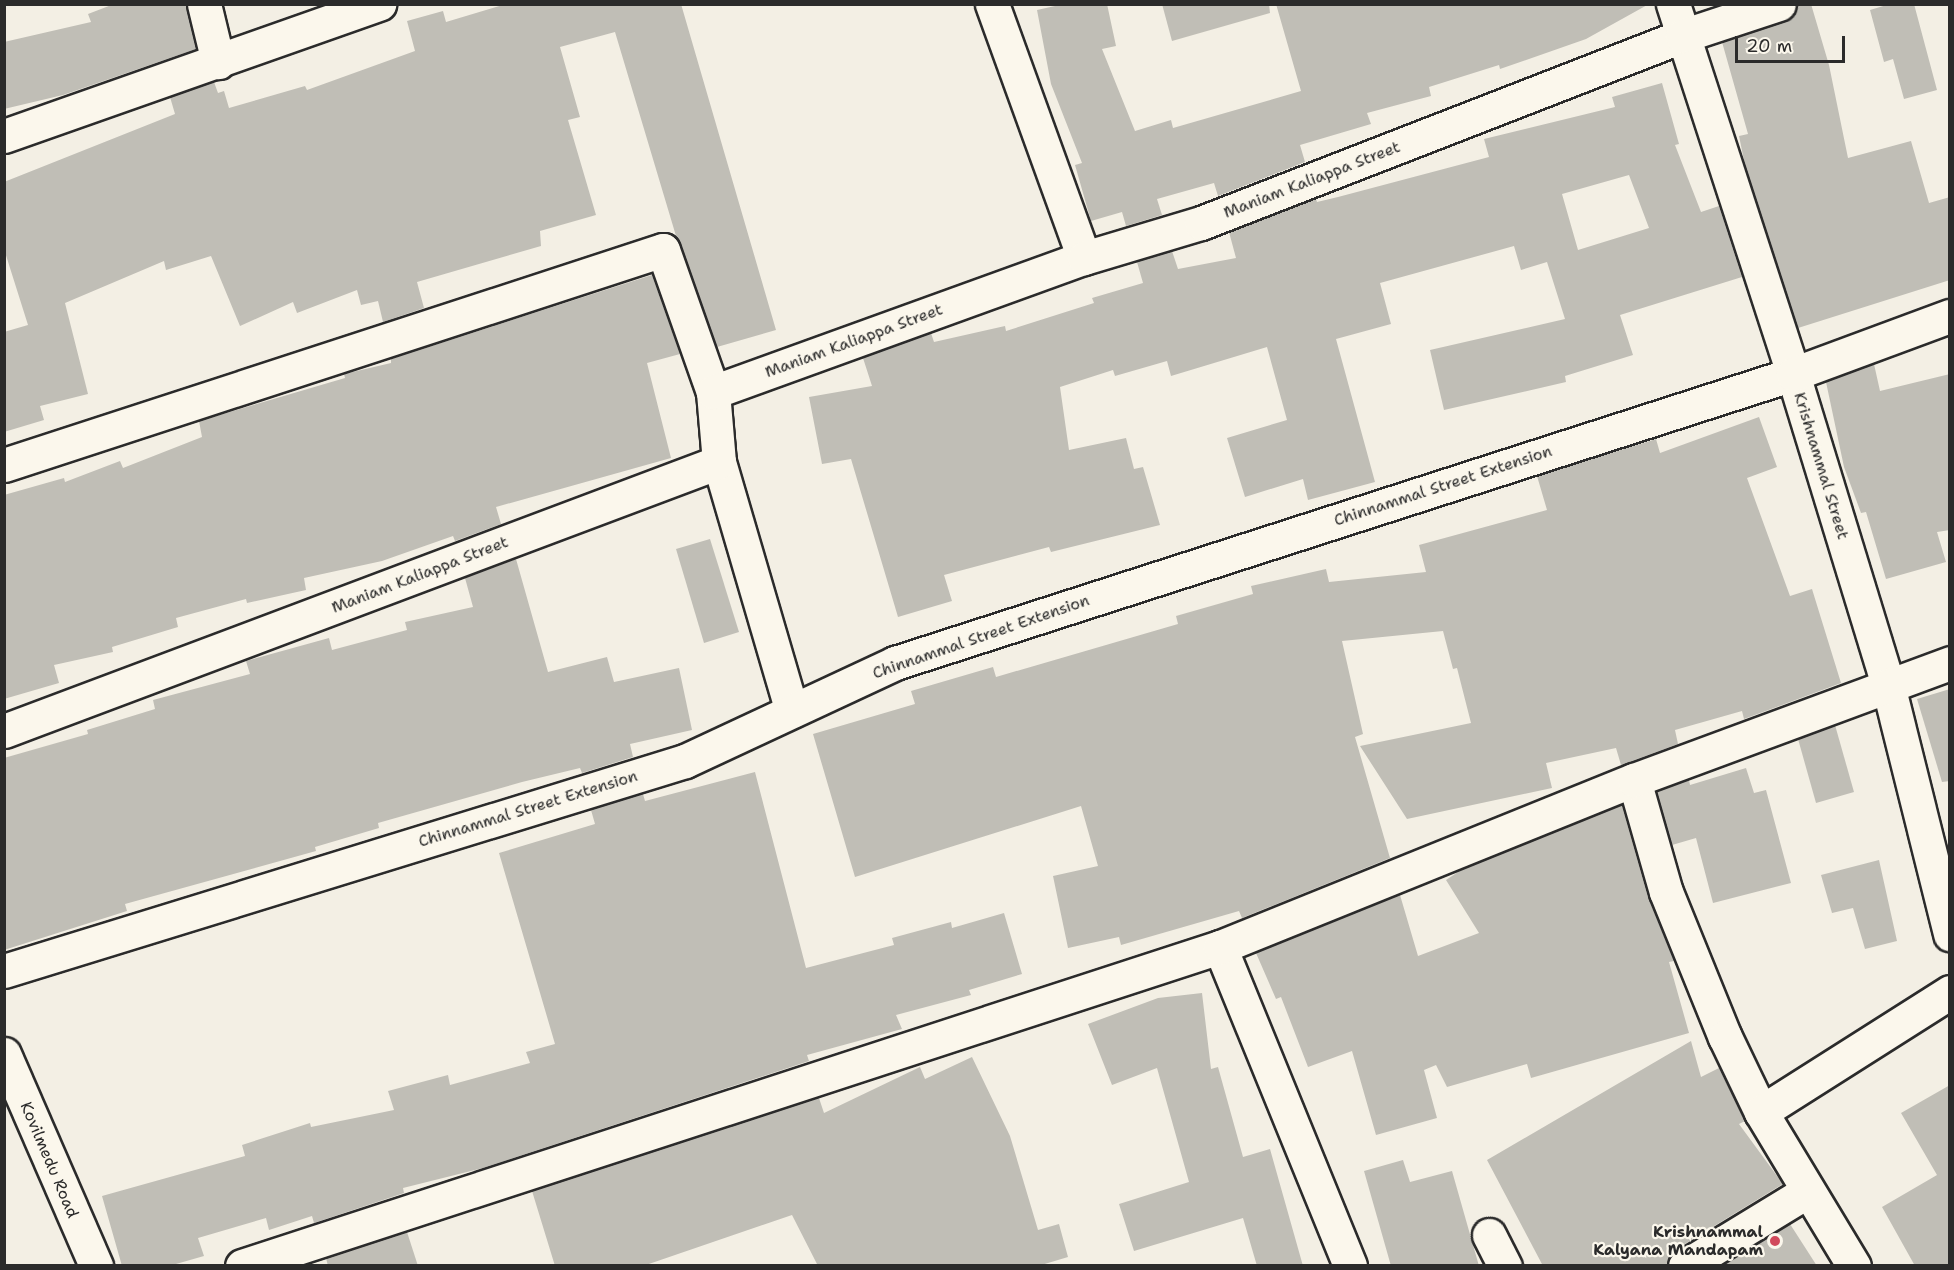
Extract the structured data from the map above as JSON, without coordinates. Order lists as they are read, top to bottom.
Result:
{
  "streets": {
    "street": [
      "Maniam Kaliappa Street",
      "Krishnammal Street",
      "Chinnammal Street Extension",
      "Kovilmedu Road"
    ]
  },
  "crossings": [
    ["Maniam Kaliappa Street", "Krishnammal Street"],
    ["Krishnammal Street", "Chinnammal Street Extension"]
  ],
  "places": ["Krishnammal Kalyana Mandapam"],
  "scale_bar": "20 m"
}
